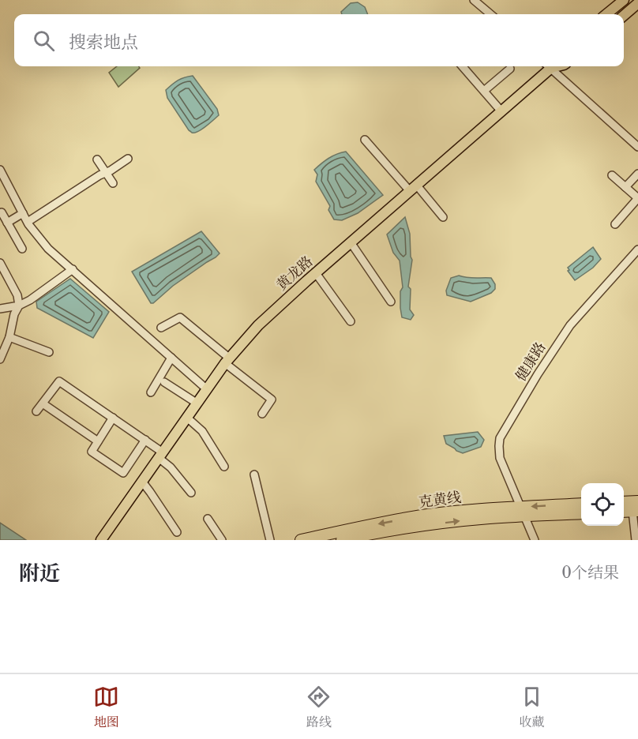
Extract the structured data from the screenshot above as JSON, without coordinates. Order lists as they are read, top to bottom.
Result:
{
  "streets": {
    "highway": ["克黄线"],
    "main road": ["黄龙路"],
    "street": ["健康路"]
  },
  "crossings": [
    ["健康路", "克黄线"]
  ],
  "page": {
    "search": "搜索地点",
    "heading": ["附近", "0个结果"],
    "nav": ["地图", "路线", "收藏"]
  }
}
